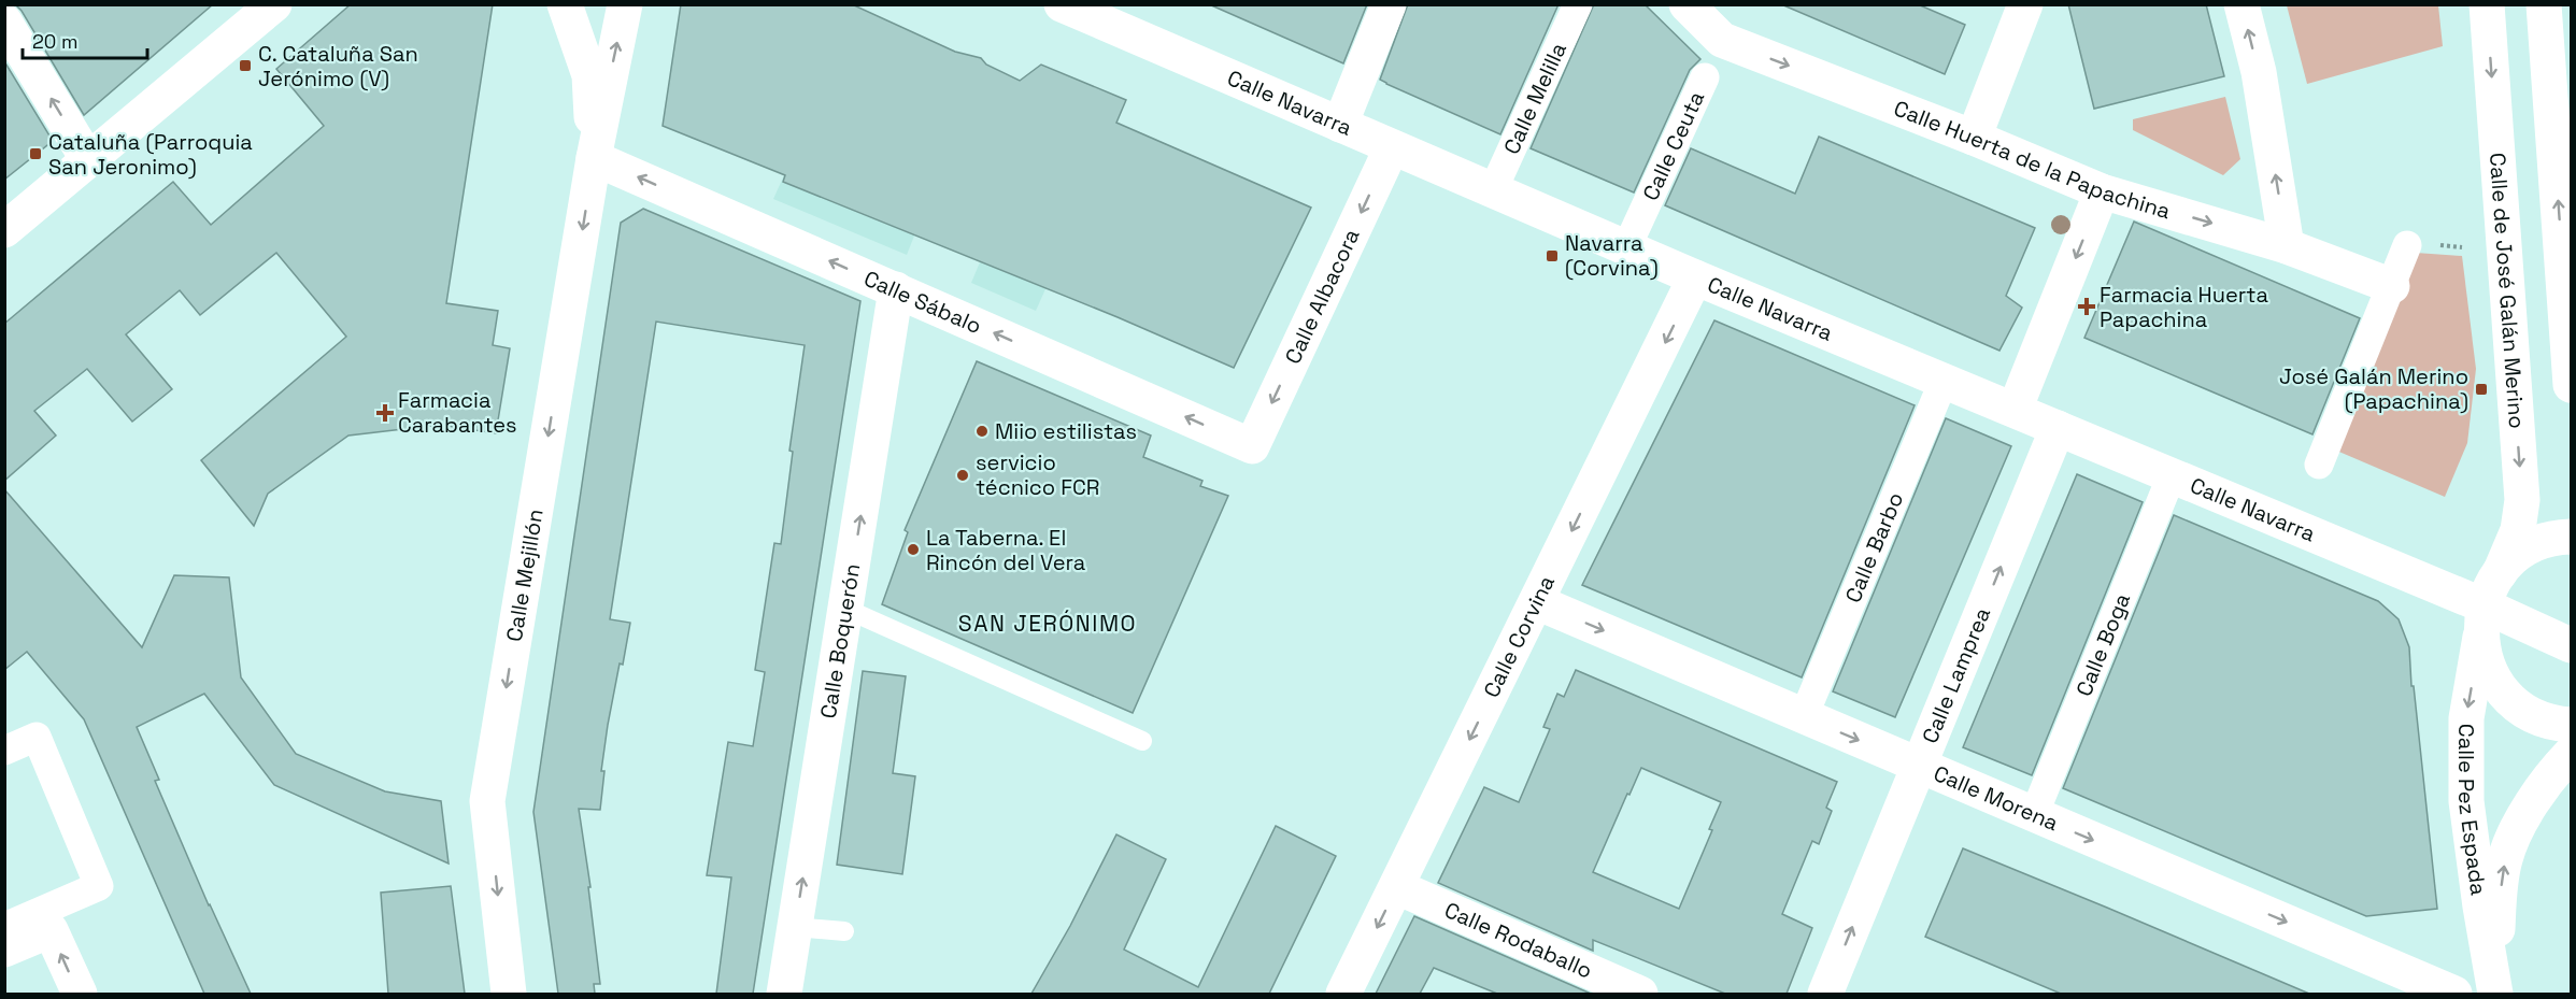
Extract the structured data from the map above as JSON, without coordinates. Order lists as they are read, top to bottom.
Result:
{
  "streets": {
    "street": [
      "Calle Melilla",
      "Calle Navarra",
      "Calle Ceuta",
      "Calle Huerta de la Papachina",
      "Calle de José Galán Merino",
      "Calle Albacora",
      "Calle Sábalo",
      "Calle Barbo",
      "Calle Mejillón",
      "Calle Corvina",
      "Calle Boquerón",
      "Calle Boga",
      "Calle Lamprea",
      "Calle Morena",
      "Calle Pez Espada",
      "Calle Rodaballo"
    ]
  },
  "crossings": [
    ["Calle Melilla", "Calle Navarra"],
    ["Calle Navarra", "Calle Ceuta"],
    ["Calle Navarra", "Calle de José Galán Merino"],
    ["Calle Navarra", "Calle Albacora"],
    ["Calle Navarra", "Calle Barbo"],
    ["Calle Navarra", "Calle Corvina"],
    ["Calle Navarra", "Calle Boga"],
    ["Calle Navarra", "Calle Lamprea"],
    ["Calle Navarra", "Calle Pez Espada"],
    ["Calle Ceuta", "Calle Huerta de la Papachina"],
    ["Calle de José Galán Merino", "Calle Pez Espada"],
    ["Calle Albacora", "Calle Sábalo"],
    ["Calle Sábalo", "Calle Mejillón"],
    ["Calle Sábalo", "Calle Boquerón"],
    ["Calle Barbo", "Calle Morena"],
    ["Calle Corvina", "Calle Morena"],
    ["Calle Corvina", "Calle Rodaballo"],
    ["Calle Boga", "Calle Morena"],
    ["Calle Lamprea", "Calle Morena"]
  ],
  "one_way": [
    "Calle Huerta de la Papachina",
    "Calle Albacora",
    "Calle Sábalo",
    "Calle Corvina",
    "Calle Boquerón",
    "Calle Lamprea",
    "Calle Morena"
  ],
  "districts": ["SAN JERÓNIMO"],
  "places": {
    "transit": [
      "C. Cataluña San Jerónimo (V)",
      "Cataluña (Parroquia San Jeronimo)",
      "Navarra (Corvina)",
      "José Galán Merino (Papachina)"
    ],
    "health": ["Farmacia Huerta Papachina", "Farmacia Carabantes"],
    "other": ["Miio estilistas", "servicio técnico FCR", "La Taberna. El Rincón del Vera"]
  },
  "scale_bar": "20 m"
}
